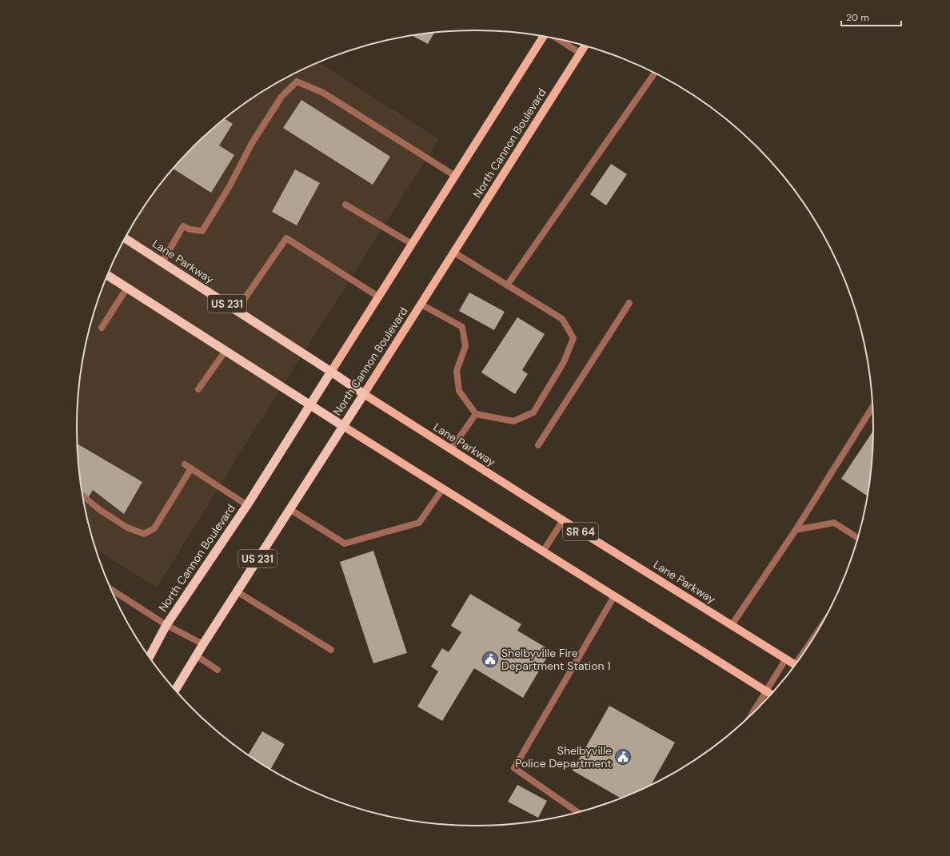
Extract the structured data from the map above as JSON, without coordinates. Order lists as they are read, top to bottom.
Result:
{
  "streets": {
    "highway": ["North Cannon Boulevard", "Lane Parkway", "US 231"],
    "main road": ["SR 64"]
  },
  "crossings": [
    ["North Cannon Boulevard", "Lane Parkway"]
  ],
  "places": {
    "public building": ["Shelbyville Fire Department Station 1", "Shelbyville Police Department"]
  },
  "scale_bar": "20 m"
}
